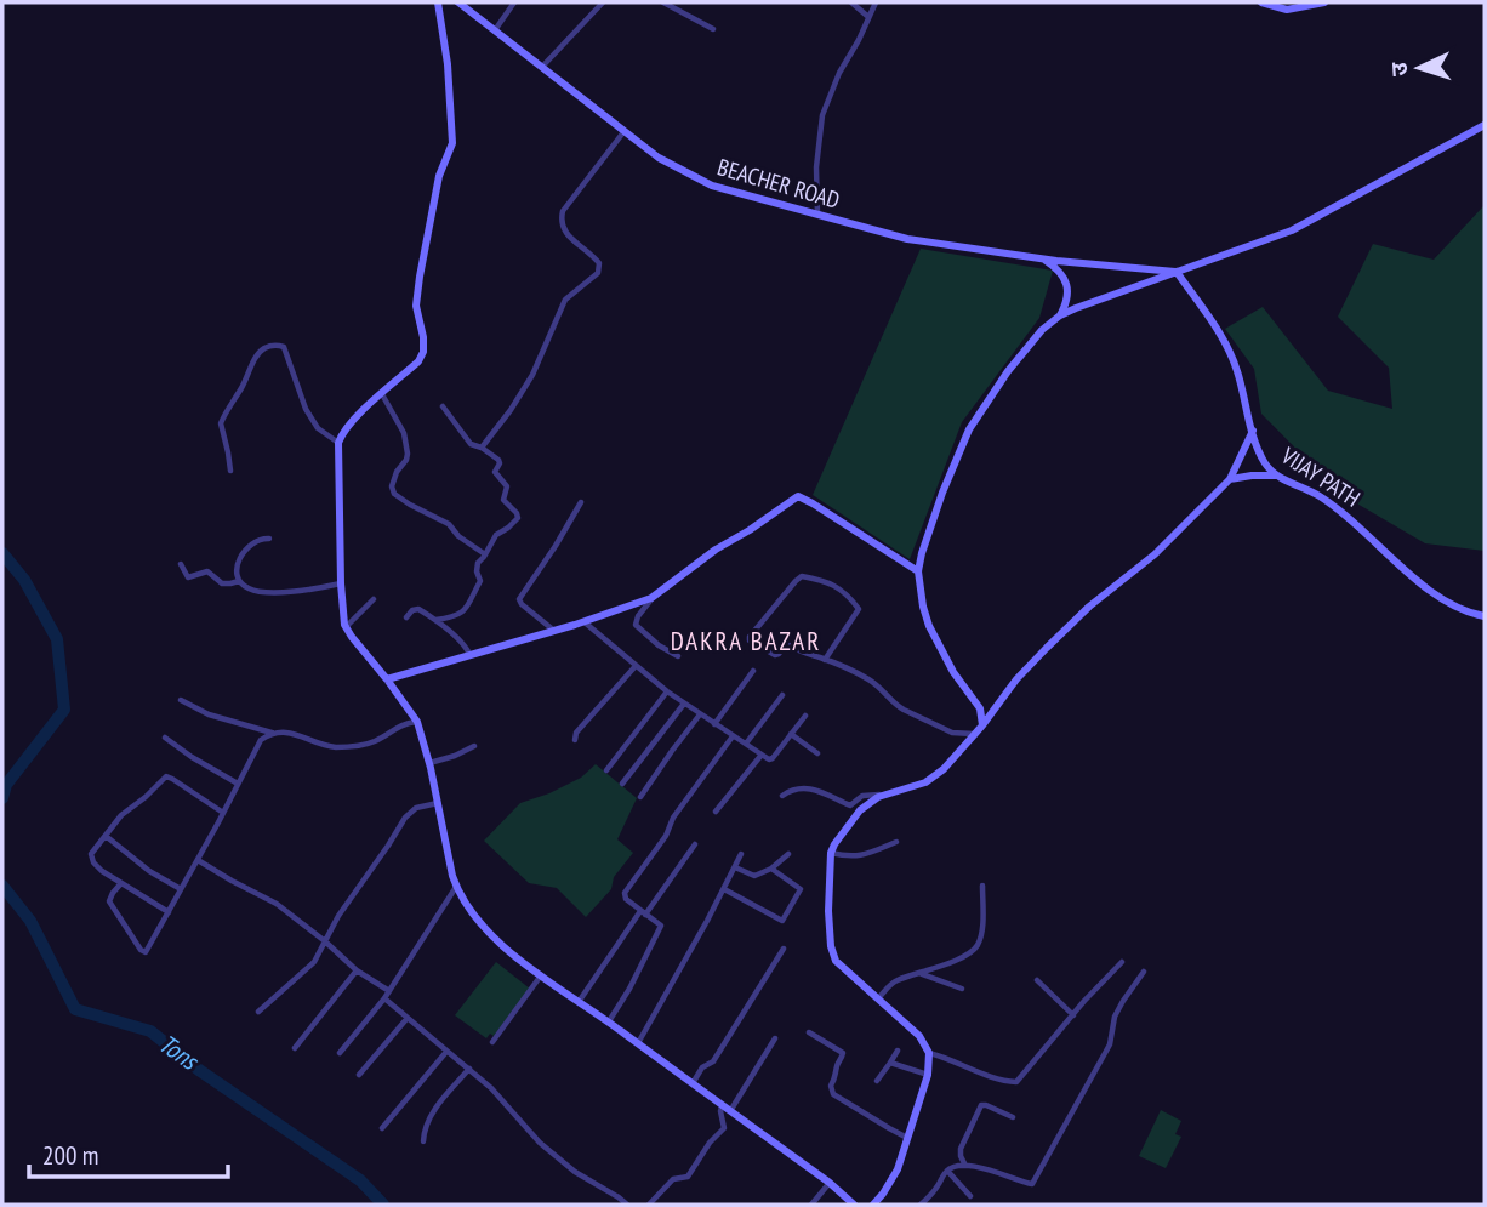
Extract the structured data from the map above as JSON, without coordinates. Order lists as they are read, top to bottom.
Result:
{
  "streets": {
    "street": ["BEACHER ROAD", "VIJAY PATH"]
  },
  "crossings": [
    ["BEACHER ROAD", "VIJAY PATH"]
  ],
  "districts": ["DAKRA BAZAR"],
  "water": ["Tons"],
  "scale_bar": "200 m",
  "north": "left"
}
